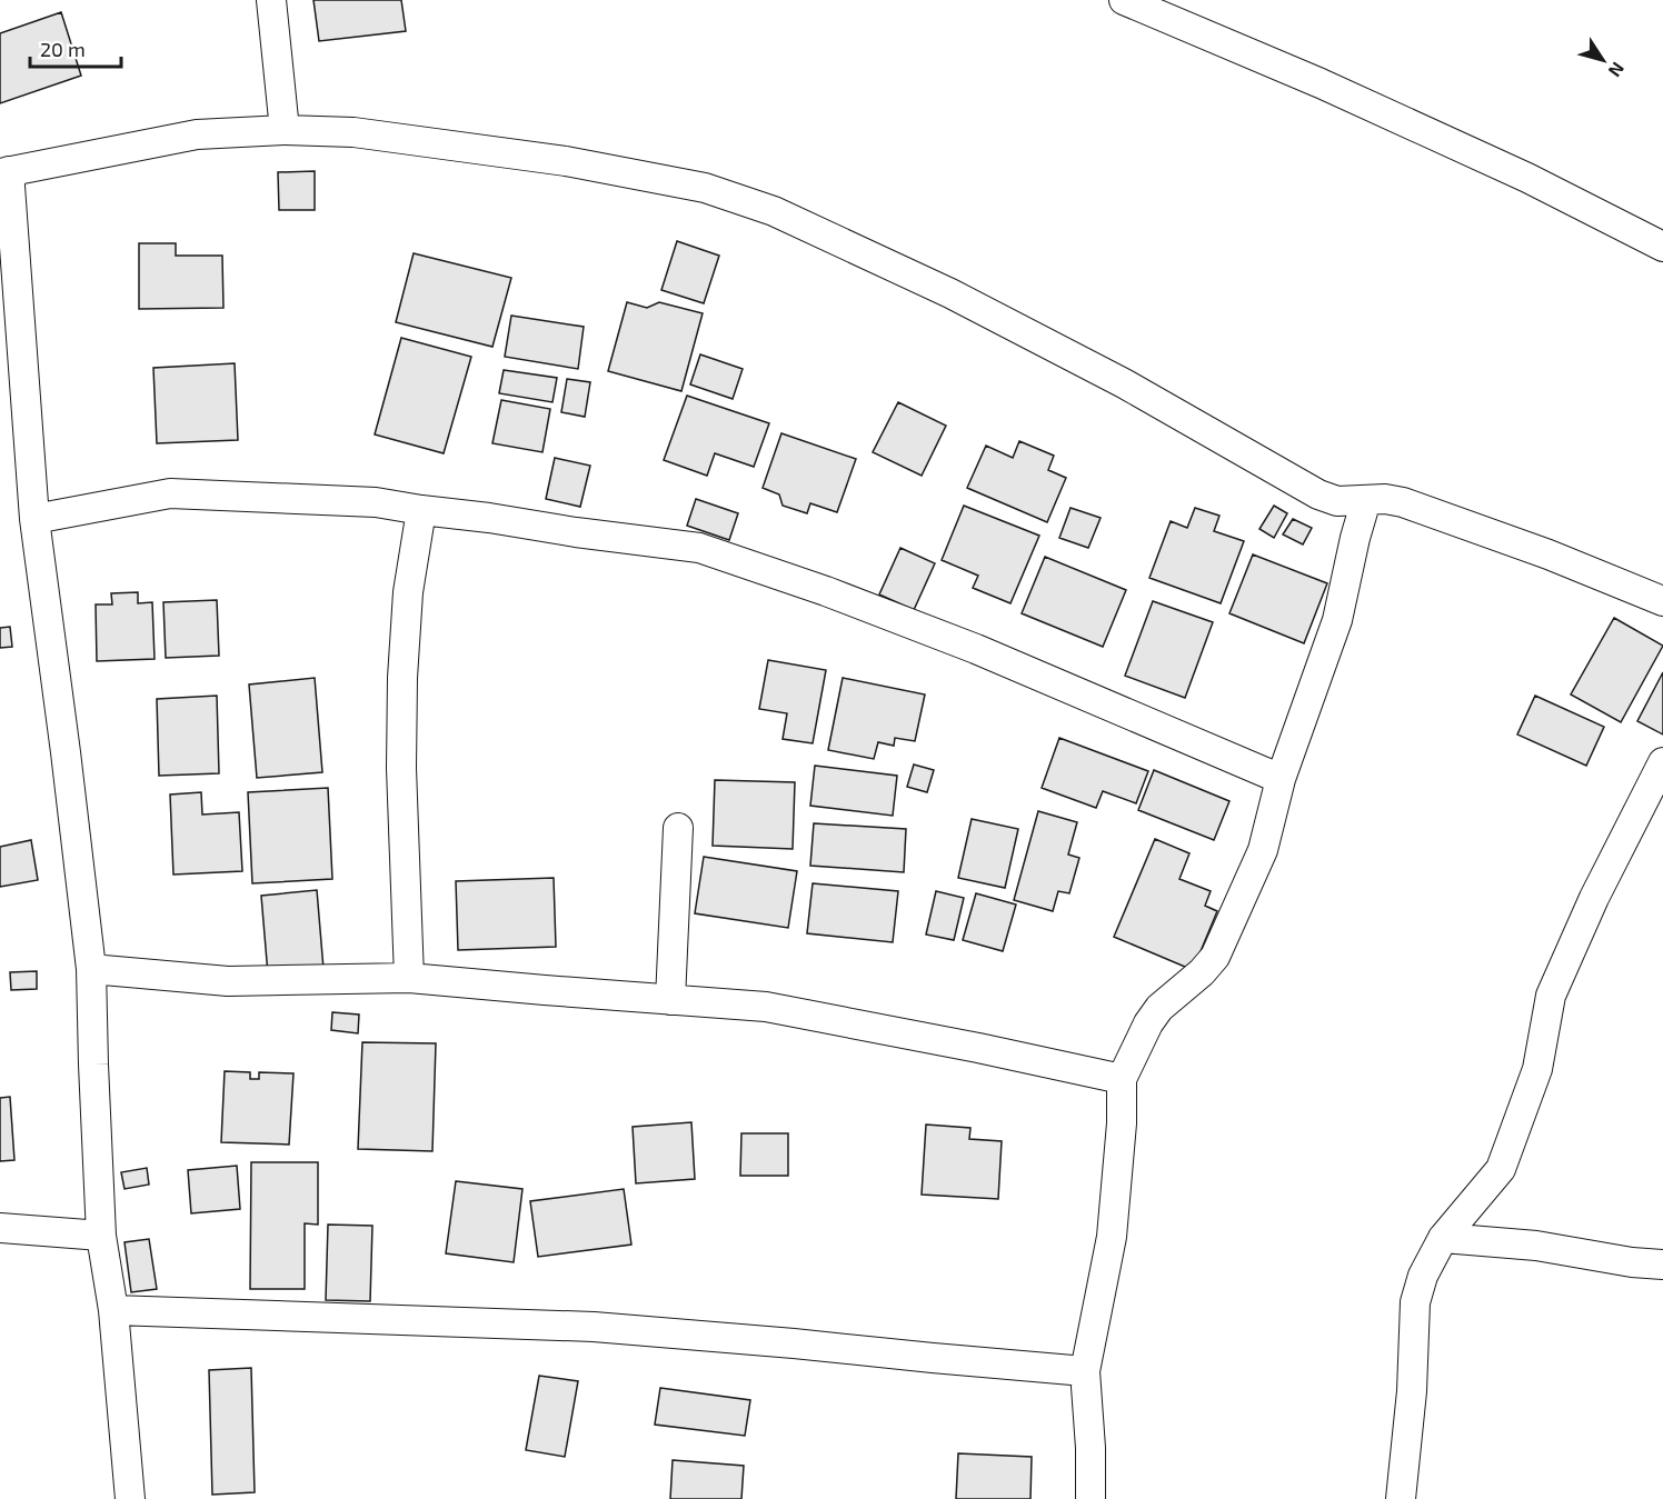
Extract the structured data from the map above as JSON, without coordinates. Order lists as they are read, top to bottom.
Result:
{
  "scale_bar": "20 m",
  "north": "bottom right"
}
